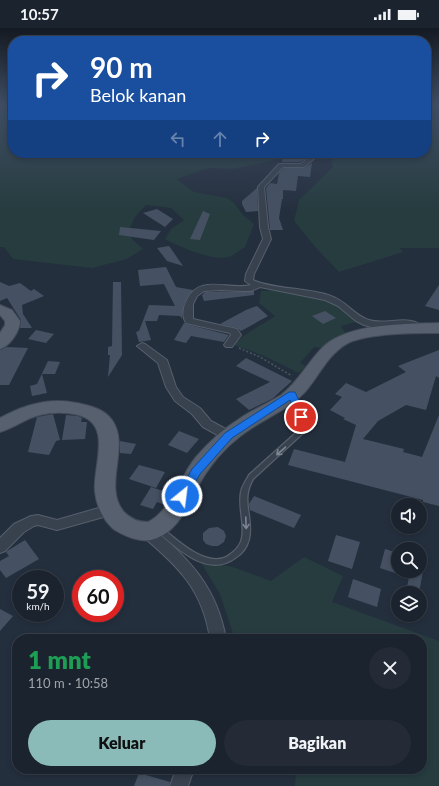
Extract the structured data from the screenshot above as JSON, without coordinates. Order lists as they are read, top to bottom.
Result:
{
  "page": {
    "status": "10:57",
    "turn": ["90 m", "Belok kanan"],
    "speed": "59 km/h",
    "limit": "60",
    "heading": ["1 mnt", "110 m · 10:58"],
    "buttons": ["Keluar", "Bagikan"]
  }
}
